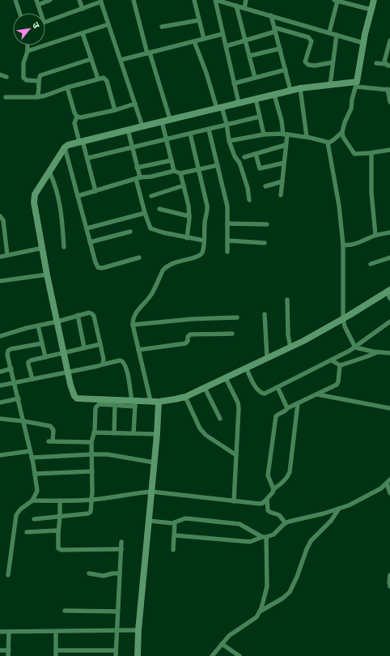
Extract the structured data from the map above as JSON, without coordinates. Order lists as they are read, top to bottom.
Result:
{
  "north": "top right"
}
